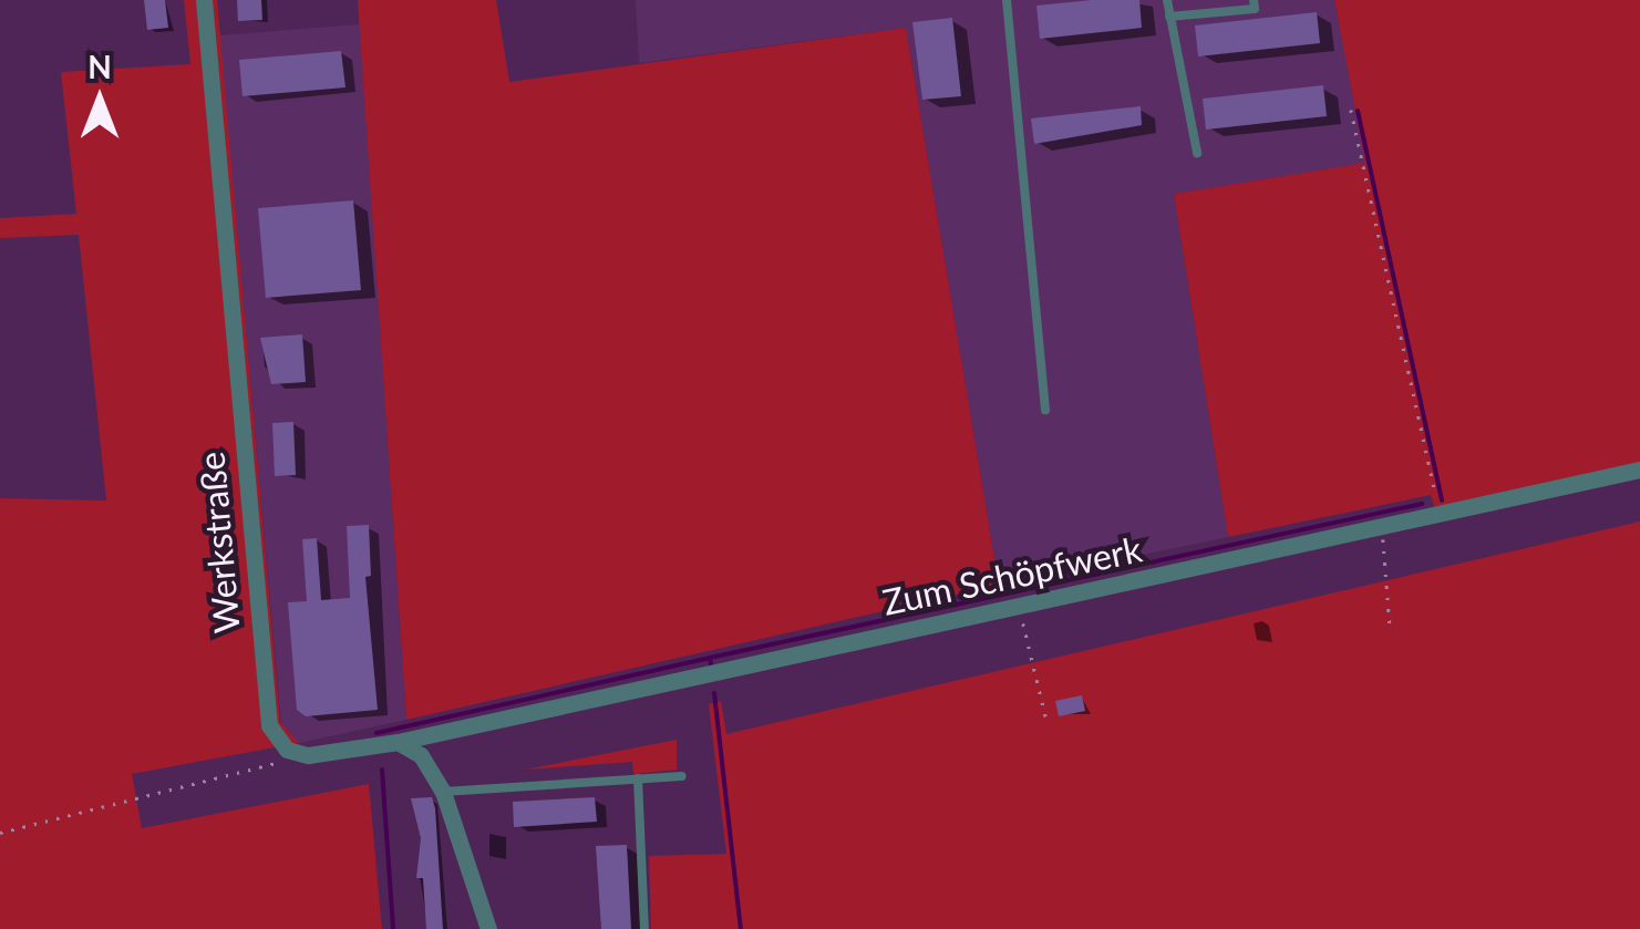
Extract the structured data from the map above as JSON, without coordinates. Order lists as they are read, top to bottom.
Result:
{
  "streets": {
    "street": ["Werkstraße", "Zum Schöpfwerk"]
  },
  "north": "top"
}
